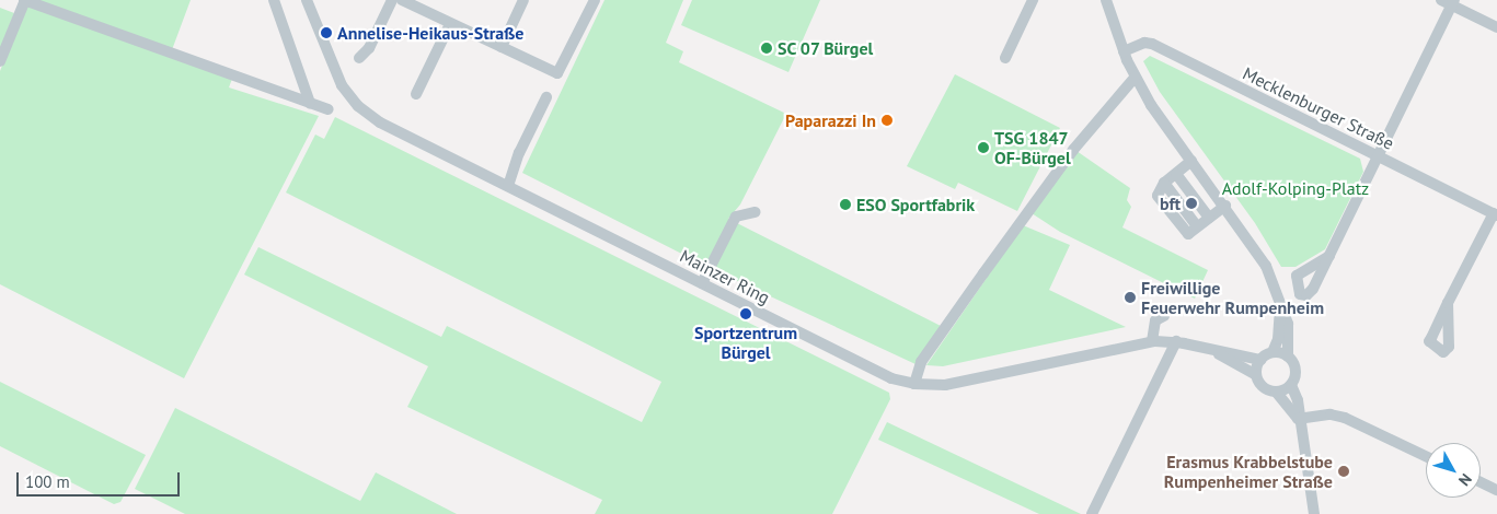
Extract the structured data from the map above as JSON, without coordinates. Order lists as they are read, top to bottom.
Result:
{
  "streets": {
    "street": ["Mecklenburger Straße", "Mainzer Ring"]
  },
  "parks": ["Adolf-Kolping-Platz"],
  "places": [
    "Annelise-Heikaus-Straße",
    "SC 07 Bürgel",
    "Paparazzi In",
    "TSG 1847 OF-Bürgel",
    "bft",
    "ESO Sportfabrik",
    "Freiwillige Feuerwehr Rumpenheim",
    "Sportzentrum Bürgel",
    "Erasmus Krabbelstube Rumpenheimer Straße"
  ],
  "scale_bar": "100 m",
  "north": "bottom right"
}
